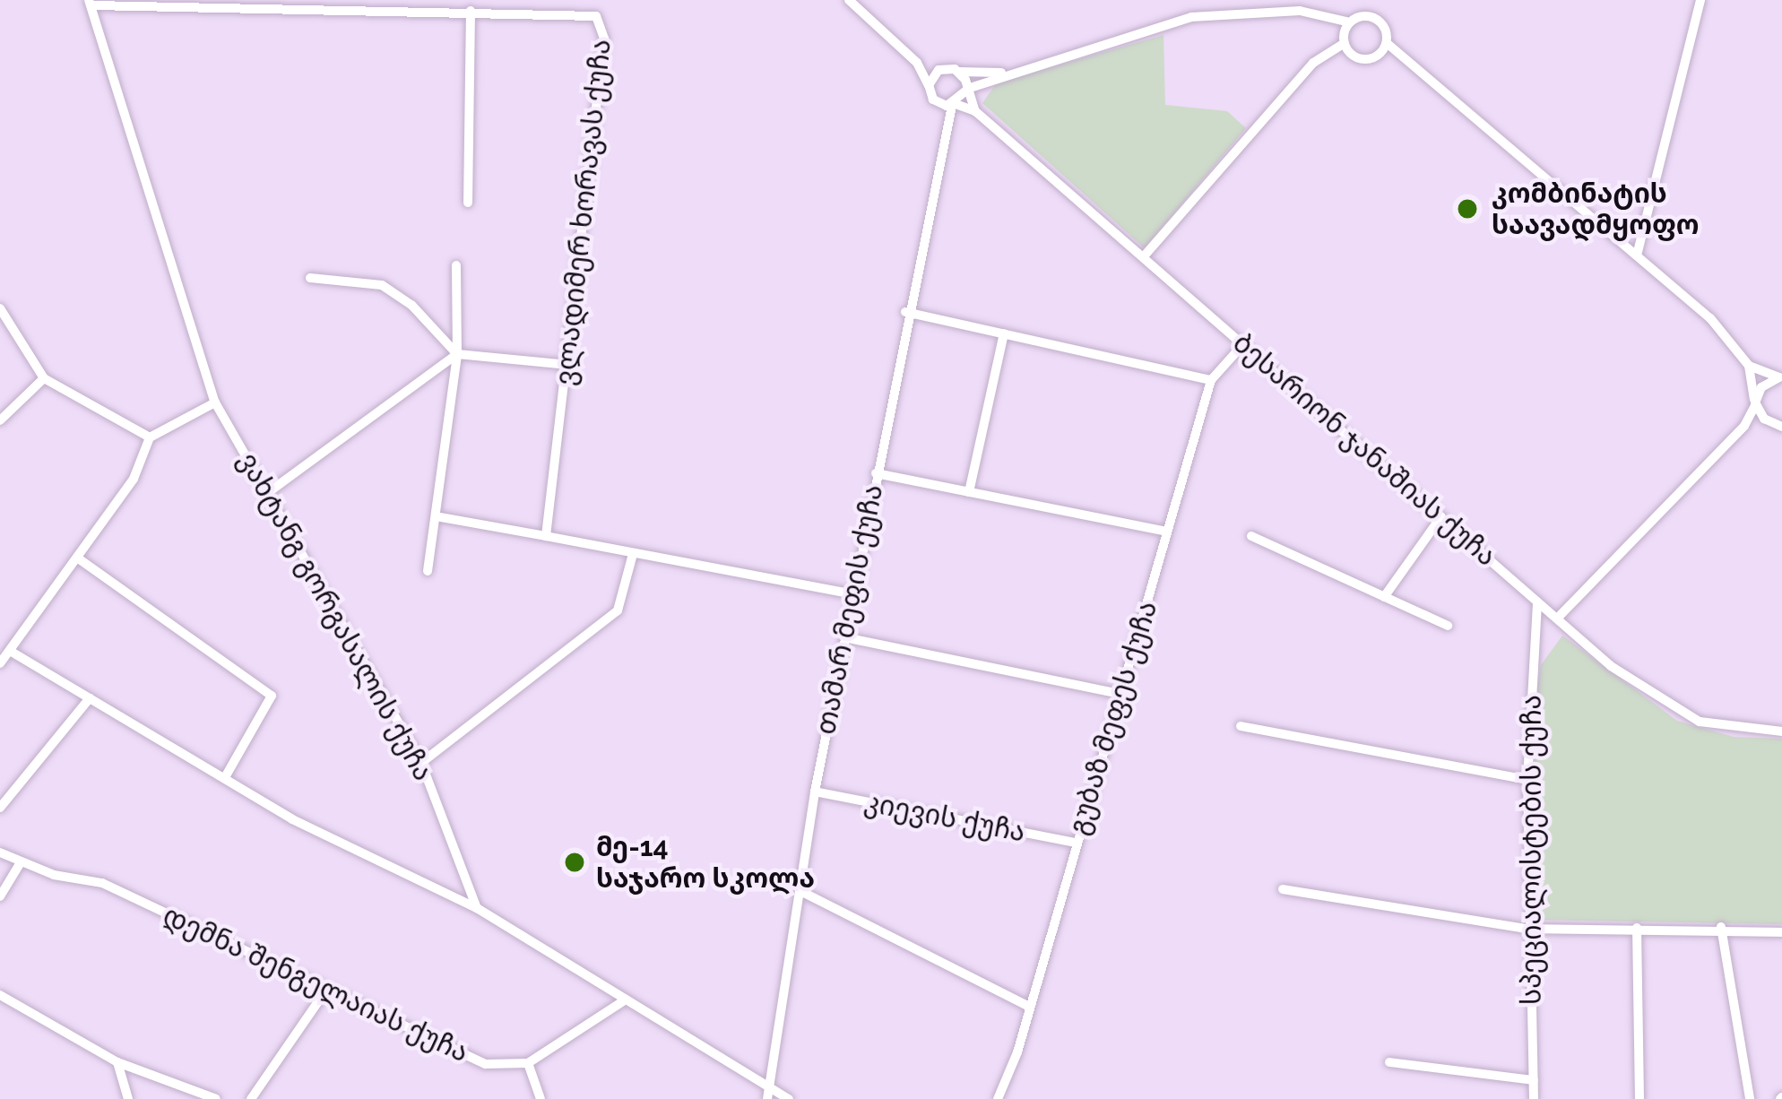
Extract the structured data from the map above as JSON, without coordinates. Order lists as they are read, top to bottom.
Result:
{
  "streets": {
    "street": [
      "ვლადიმერ ხორავას ქუჩა",
      "ბესარიონ ჯანაშიას ქუჩა",
      "თამარ მეფის ქუჩა",
      "ვახტანგ გორგასალის ქუჩა",
      "გუბაზ მეფეს ქუჩა",
      "კიევის ქუჩა",
      "სპეციალისტების ქუჩა",
      "დემნა შენგელაიას ქუჩა"
    ]
  },
  "crossings": [
    ["ვლადიმერ ხორავას ქუჩა", "ვახტანგ გორგასალის ქუჩა"],
    ["ბესარიონ ჯანაშიას ქუჩა", "გუბაზ მეფეს ქუჩა"],
    ["ბესარიონ ჯანაშიას ქუჩა", "სპეციალისტების ქუჩა"],
    ["თამარ მეფის ქუჩა", "კიევის ქუჩა"],
    ["გუბაზ მეფეს ქუჩა", "კიევის ქუჩა"]
  ],
  "places": ["კომბინატის საავადმყოფო", "მე-14 საჯარო სკოლა"]
}
